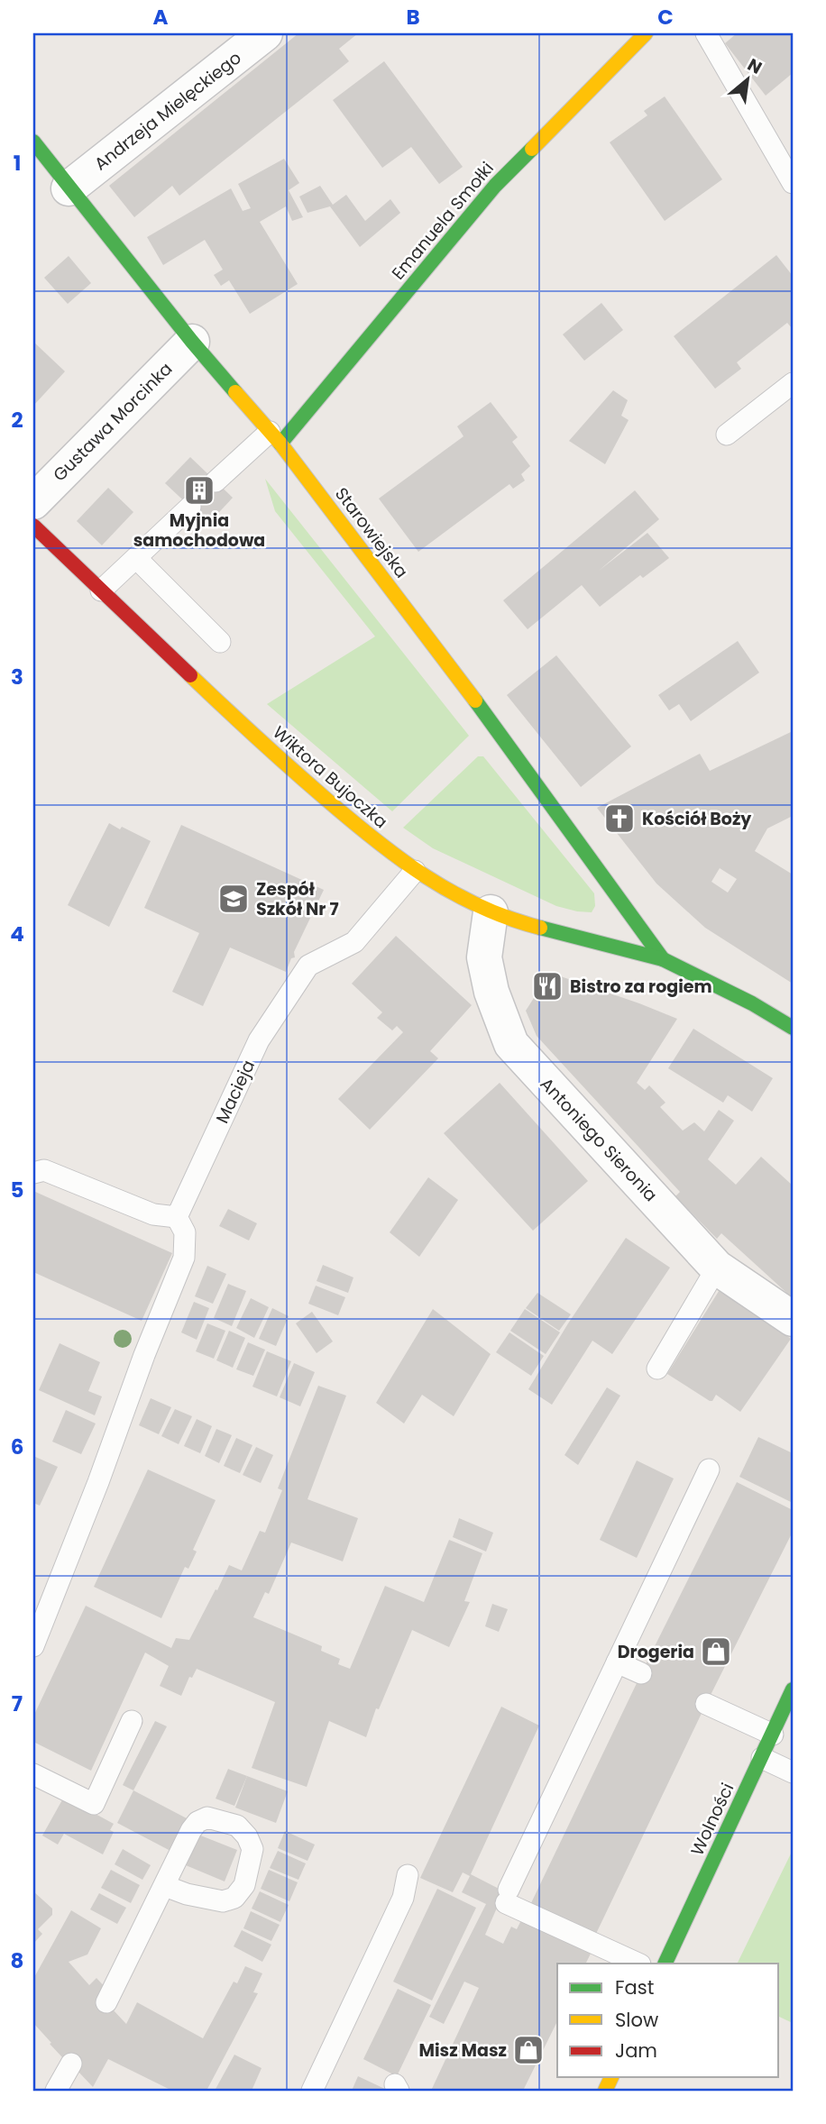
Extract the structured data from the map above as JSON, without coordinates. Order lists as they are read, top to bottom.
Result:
{
  "streets": {
    "street": [
      "Andrzeja Mielęckiego",
      "Emanuela Smołki",
      "Gustawa Morcinka",
      "Starowiejska",
      "Wiktora Bujoczka",
      "Antoniego Sieronia",
      "Wolności"
    ],
    "lane": ["Macieja"]
  },
  "crossings": [
    ["Andrzeja Mielęckiego", "Starowiejska"],
    ["Emanuela Smołki", "Starowiejska"],
    ["Gustawa Morcinka", "Starowiejska"],
    ["Starowiejska", "Wiktora Bujoczka"],
    ["Wiktora Bujoczka", "Macieja"],
    ["Wiktora Bujoczka", "Antoniego Sieronia"]
  ],
  "places": {
    "building": ["Myjnia samochodowa"],
    "church": ["Kościół Boży"],
    "school or university": ["Zespół Szkół Nr 7"],
    "restaurant": ["Bistro za rogiem"],
    "shop": ["Drogeria", "Misz Masz"]
  },
  "legend": ["Fast", "Slow", "Jam"],
  "north": "top right",
  "grid": {
    "columns": ["A", "B", "C"],
    "rows": [
      "1",
      "2",
      "3",
      "4",
      "5",
      "6",
      "7",
      "8"
    ]
  }
}
